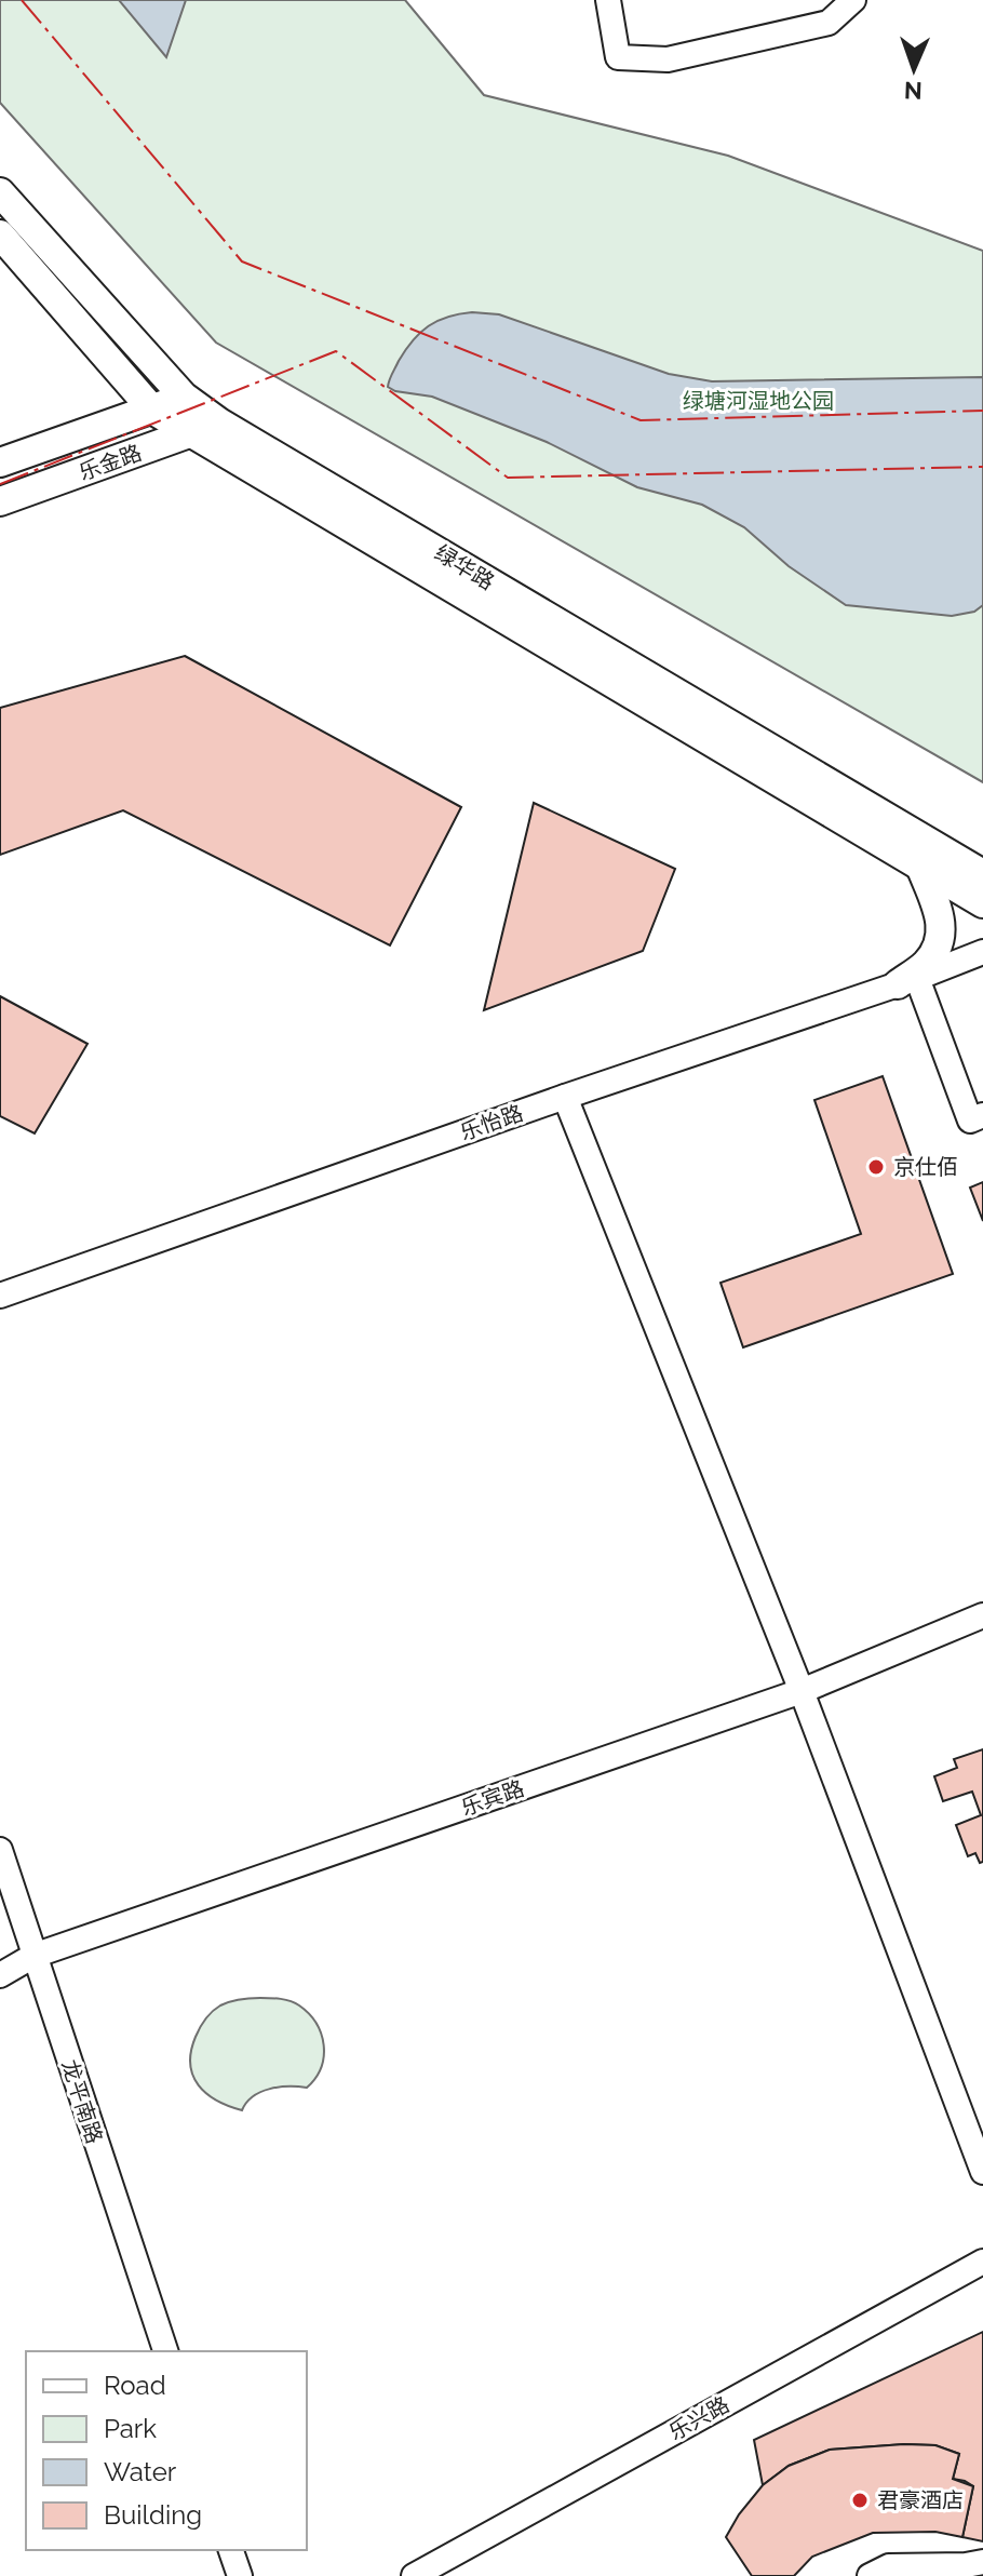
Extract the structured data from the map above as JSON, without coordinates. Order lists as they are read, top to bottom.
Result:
{
  "streets": {
    "main road": ["乐金路", "绿华路"],
    "street": [
      "乐怡路",
      "乐宾路",
      "龙平南路",
      "乐兴路"
    ]
  },
  "crossings": [
    ["乐金路", "绿华路"],
    ["乐宾路", "龙平南路"]
  ],
  "parks": ["绿塘河湿地公园"],
  "places": ["京仕佰", "君豪酒店"],
  "legend": [
    "Road",
    "Park",
    "Water",
    "Building"
  ],
  "north": "bottom"
}
